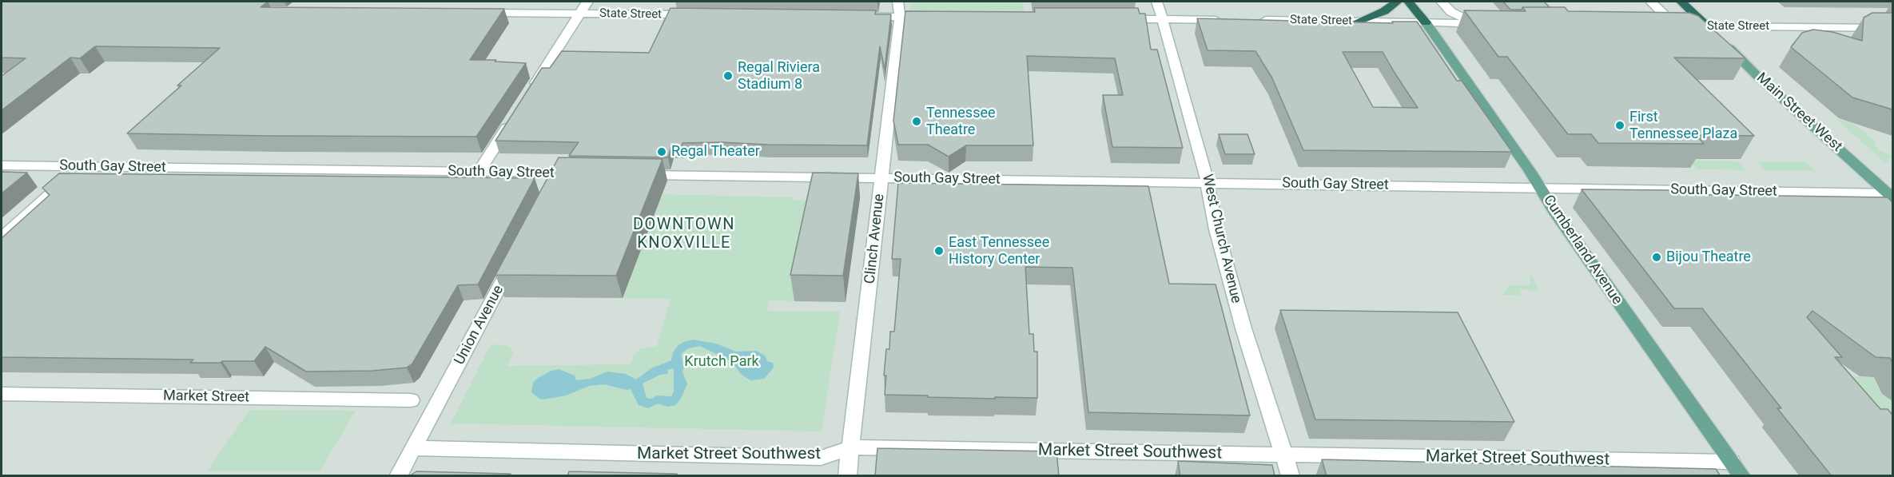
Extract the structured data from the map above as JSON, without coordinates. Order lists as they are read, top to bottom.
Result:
{
  "streets": {
    "main road": ["Main Street West", "Cumberland Avenue"],
    "street": [
      "State Street",
      "South Gay Street",
      "Clinch Avenue",
      "West Church Avenue",
      "Union Avenue",
      "Market Street",
      "Market Street Southwest"
    ]
  },
  "crossings": [
    ["State Street", "Main Street West"],
    ["State Street", "Cumberland Avenue"],
    ["Main Street West", "South Gay Street"],
    ["South Gay Street", "Clinch Avenue"],
    ["South Gay Street", "West Church Avenue"],
    ["South Gay Street", "Cumberland Avenue"],
    ["Clinch Avenue", "Market Street Southwest"],
    ["West Church Avenue", "Market Street Southwest"],
    ["Cumberland Avenue", "Market Street Southwest"],
    ["Union Avenue", "Market Street Southwest"]
  ],
  "districts": ["DOWNTOWN KNOXVILLE"],
  "parks": ["Krutch Park"],
  "places": [
    "Regal Riviera Stadium 8",
    "Tennessee Theatre",
    "First Tennessee Plaza",
    "Regal Theater",
    "East Tennessee History Center",
    "Bijou Theatre"
  ]
}
